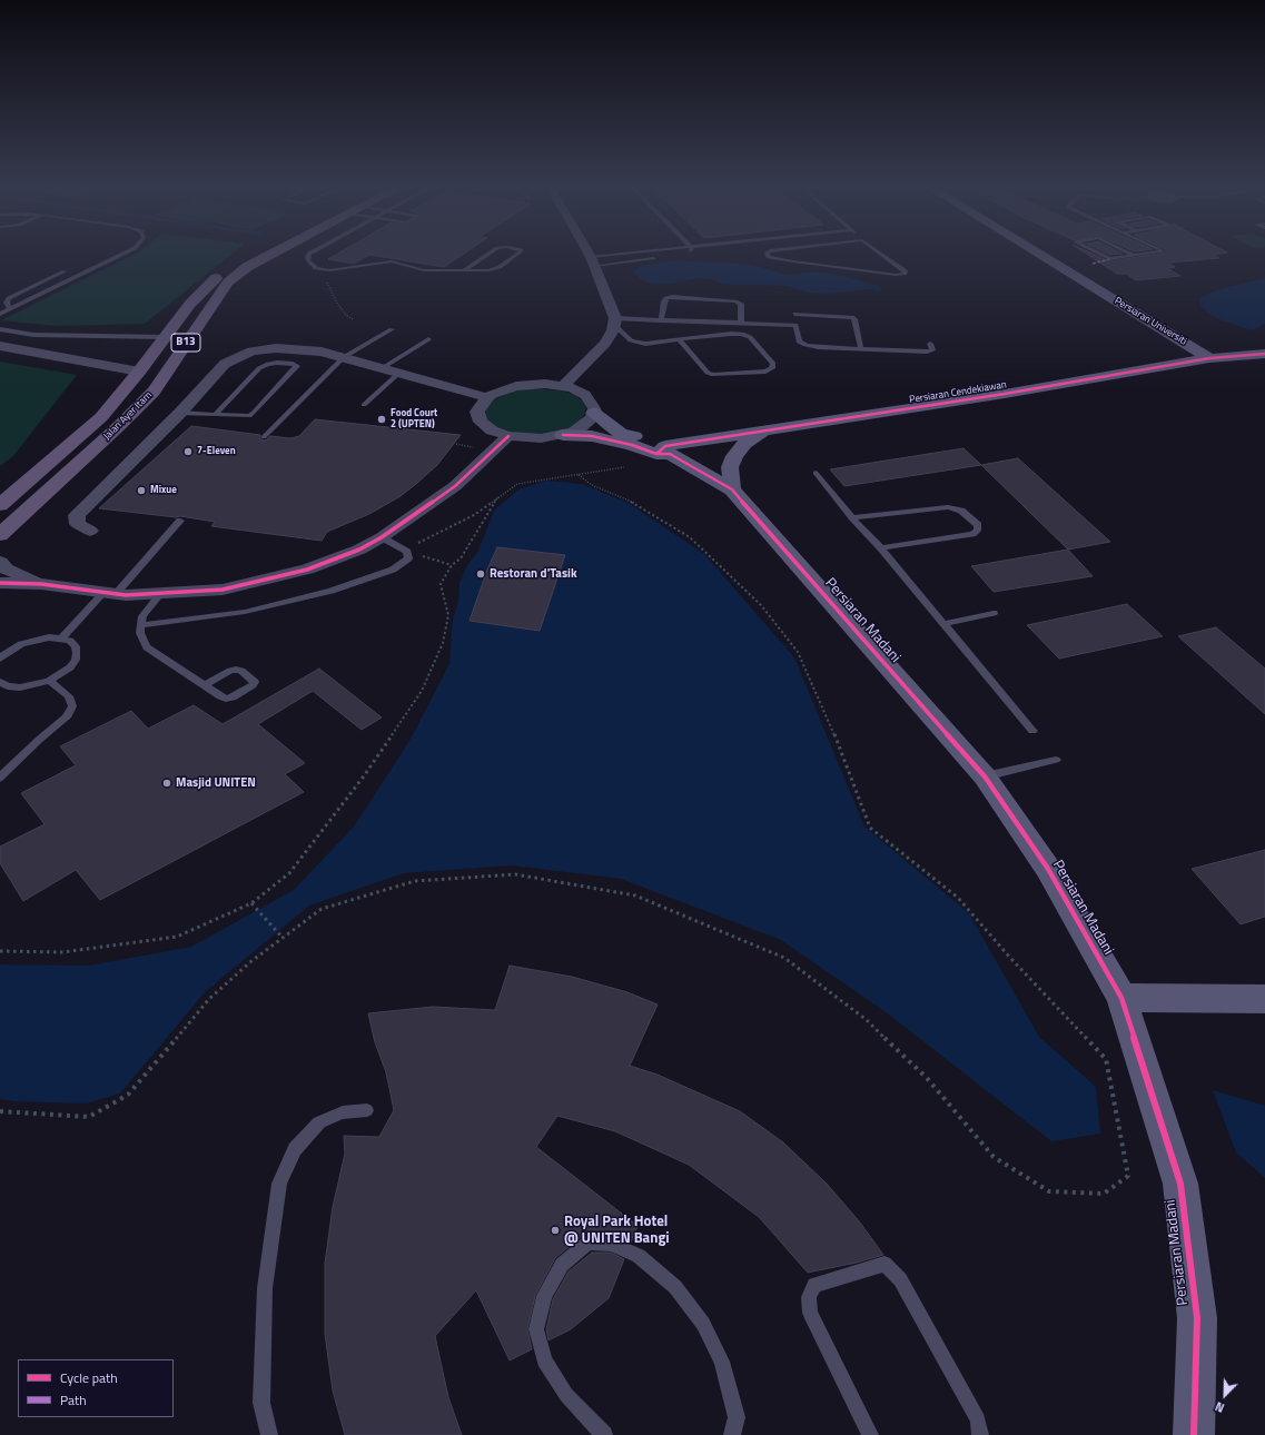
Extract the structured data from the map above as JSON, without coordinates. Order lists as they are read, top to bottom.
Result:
{
  "streets": {
    "main road": ["B13", "Jalan Ayer Itam"],
    "street": ["Persiaran Universiti", "Persiaran Cendekiawan", "Persiaran Madani"]
  },
  "crossings": [
    ["Persiaran Universiti", "Persiaran Cendekiawan"],
    ["Persiaran Cendekiawan", "Persiaran Madani"]
  ],
  "places": [
    "Food Court 2 (UPTEN)",
    "7-Eleven",
    "Mixue",
    "Restoran d'Tasik",
    "Masjid UNITEN",
    "Royal Park Hotel @ UNITEN Bangi"
  ],
  "legend": ["Cycle path", "Path"],
  "north": "bottom left"
}
